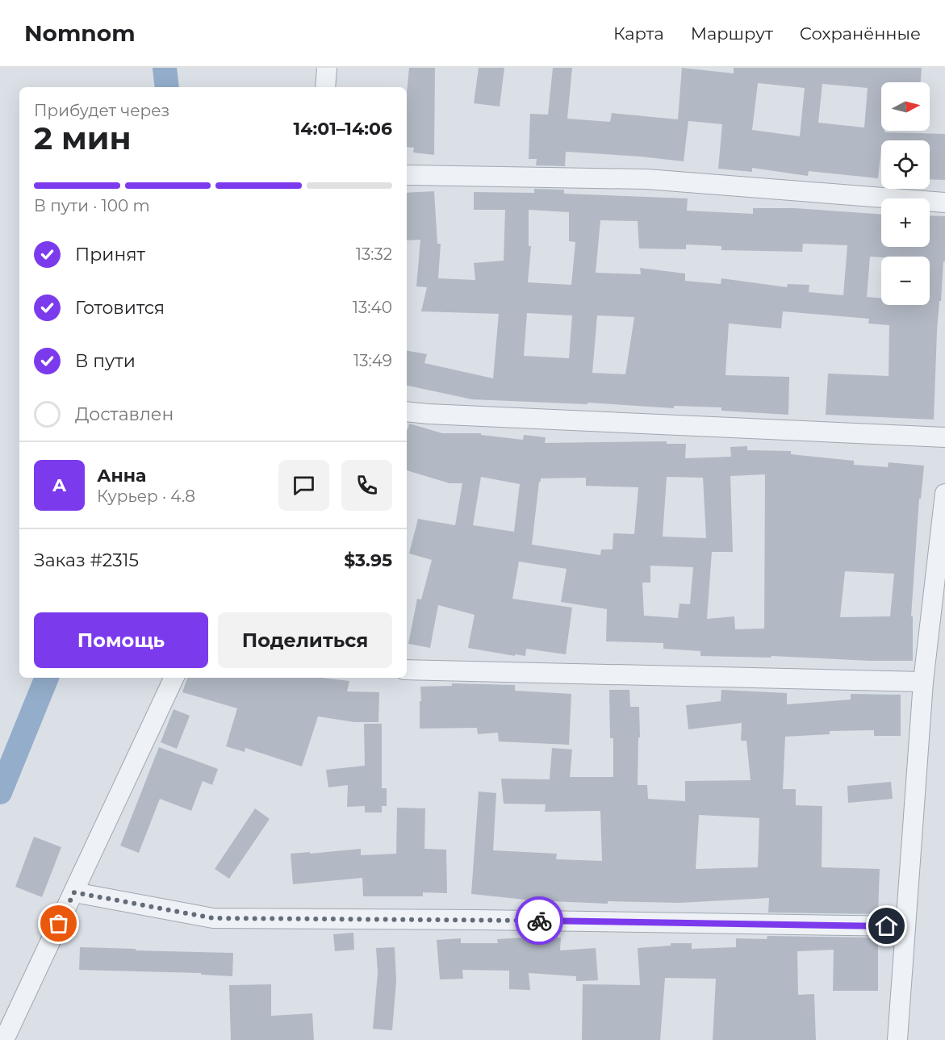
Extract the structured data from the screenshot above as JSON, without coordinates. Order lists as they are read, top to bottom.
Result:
{
  "north": "right",
  "page": {
    "header": "Nomnom",
    "nav": ["Карта", "Маршрут", "Сохранённые"],
    "map_buttons": ["+", "−"],
    "heading": ["2 мин", "Прибудет через", "14:01–14:06"],
    "panel": [
      "Анна",
      "Курьер · 4.8",
      "Заказ #2315",
      "$3.95"
    ],
    "bar": "В пути · 100 m",
    "list": [
      ["Принят", "13:32"],
      ["Готовится", "13:40"],
      ["В пути", "13:49"],
      "Доставлен"
    ],
    "round": "А",
    "buttons": ["Помощь", "Поделиться"]
  }
}
